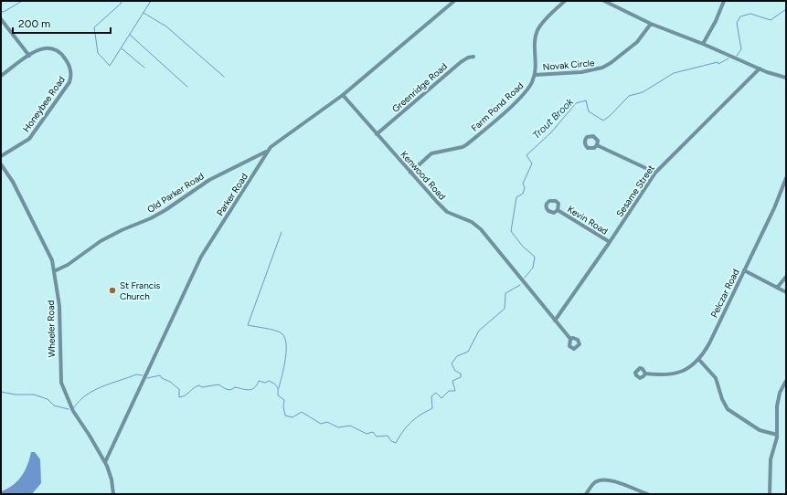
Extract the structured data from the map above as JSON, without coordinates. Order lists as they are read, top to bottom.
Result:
{
  "streets": {
    "street": [
      "Novak Circle",
      "Greenridge Road",
      "Honeybee Road",
      "Farm Pond Road",
      "Kenwood Road",
      "Sesame Street",
      "Old Parker Road",
      "Parker Road",
      "Kevin Road",
      "Pelczar Road",
      "Wheeler Road"
    ]
  },
  "crossings": [
    ["Novak Circle", "Farm Pond Road"],
    ["Greenridge Road", "Kenwood Road"],
    ["Farm Pond Road", "Kenwood Road"],
    ["Kenwood Road", "Sesame Street"],
    ["Kenwood Road", "Parker Road"],
    ["Sesame Street", "Kevin Road"],
    ["Old Parker Road", "Parker Road"],
    ["Old Parker Road", "Wheeler Road"],
    ["Parker Road", "Wheeler Road"]
  ],
  "water": ["Trout Brook"],
  "places": ["St Francis Church"],
  "scale_bar": "200 m"
}
